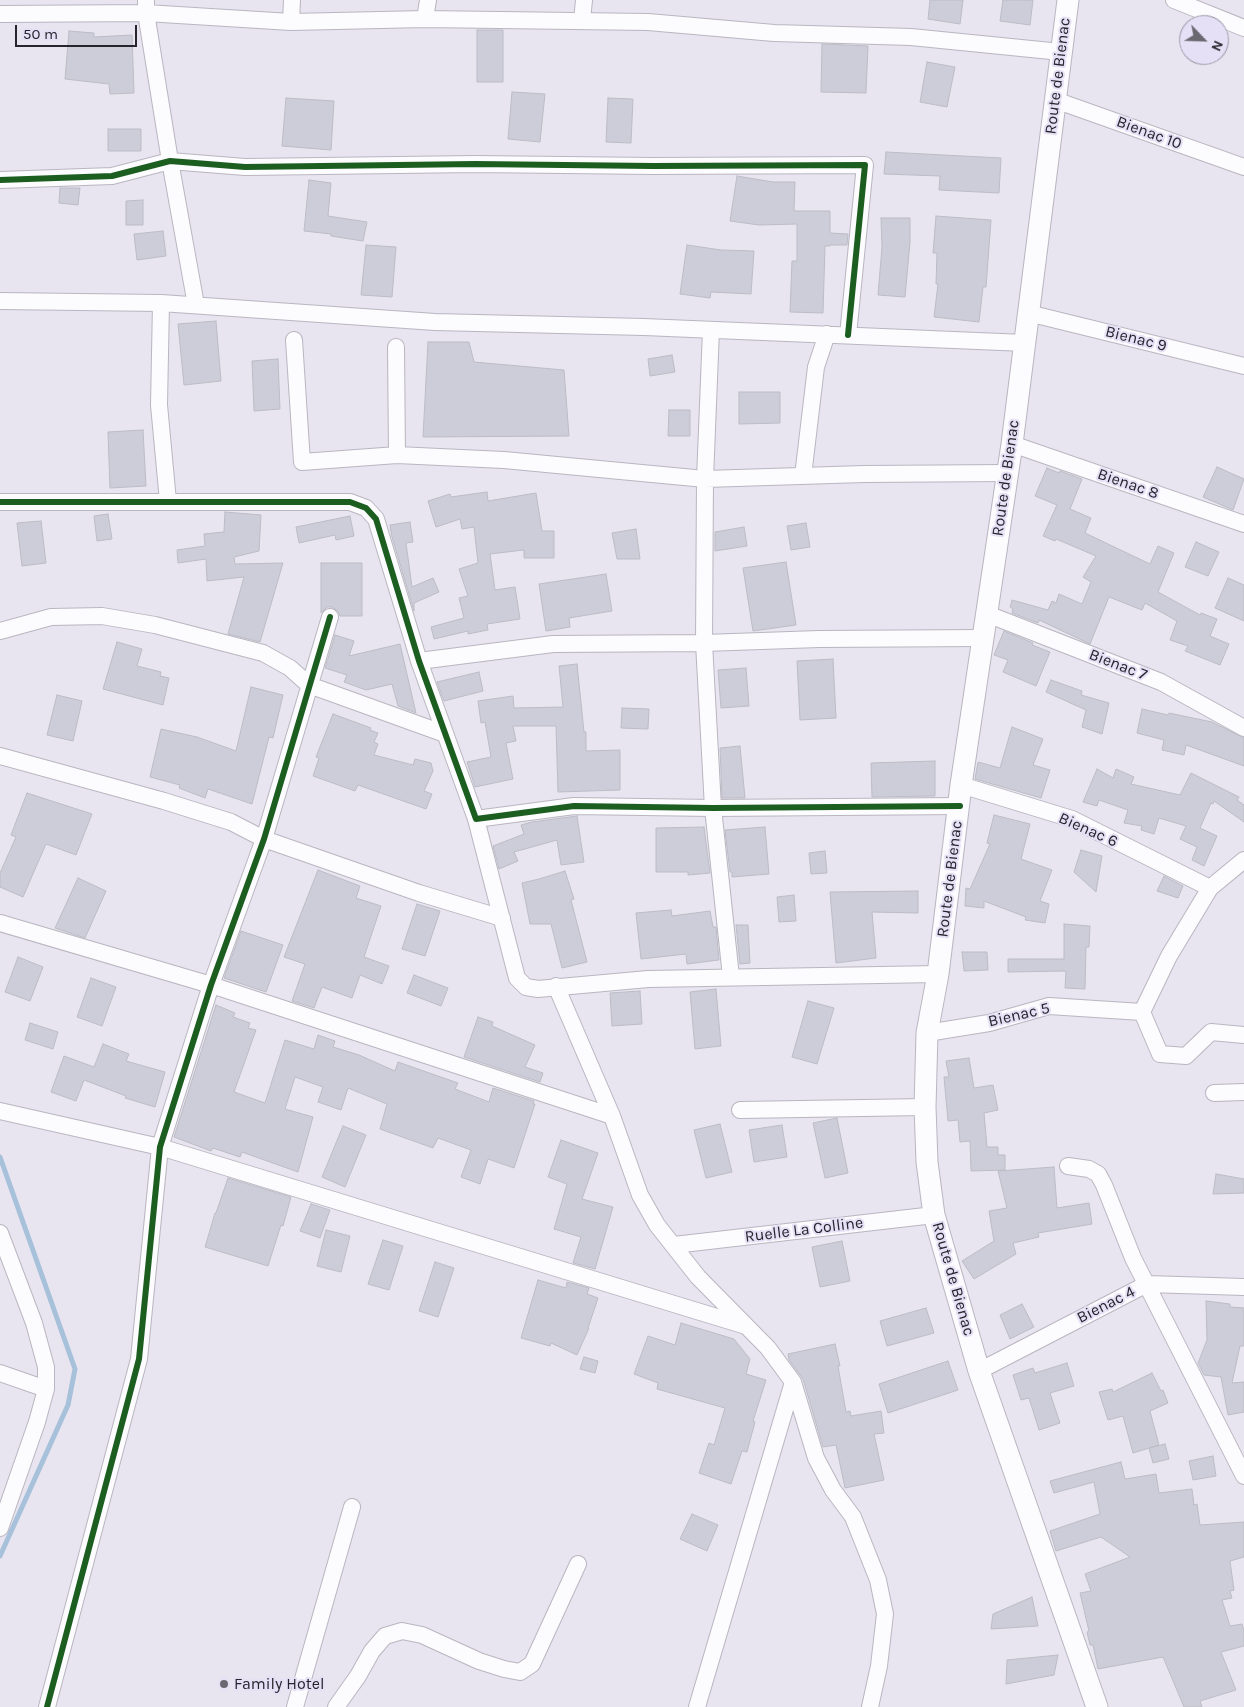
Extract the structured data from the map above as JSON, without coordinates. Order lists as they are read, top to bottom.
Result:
{
  "streets": {
    "main road": ["Route de Bienac"],
    "street": [
      "Bienac 10",
      "Bienac 9",
      "Bienac 8",
      "Bienac 7",
      "Bienac 6",
      "Bienac 5",
      "Ruelle La Colline",
      "Bienac 4"
    ]
  },
  "crossings": [
    ["Route de Bienac", "Bienac 10"],
    ["Route de Bienac", "Bienac 9"],
    ["Route de Bienac", "Bienac 8"],
    ["Route de Bienac", "Bienac 7"],
    ["Route de Bienac", "Bienac 6"],
    ["Route de Bienac", "Bienac 5"],
    ["Route de Bienac", "Ruelle La Colline"],
    ["Route de Bienac", "Bienac 4"]
  ],
  "places": ["Family Hotel"],
  "scale_bar": "50 m",
  "north": "bottom right"
}
